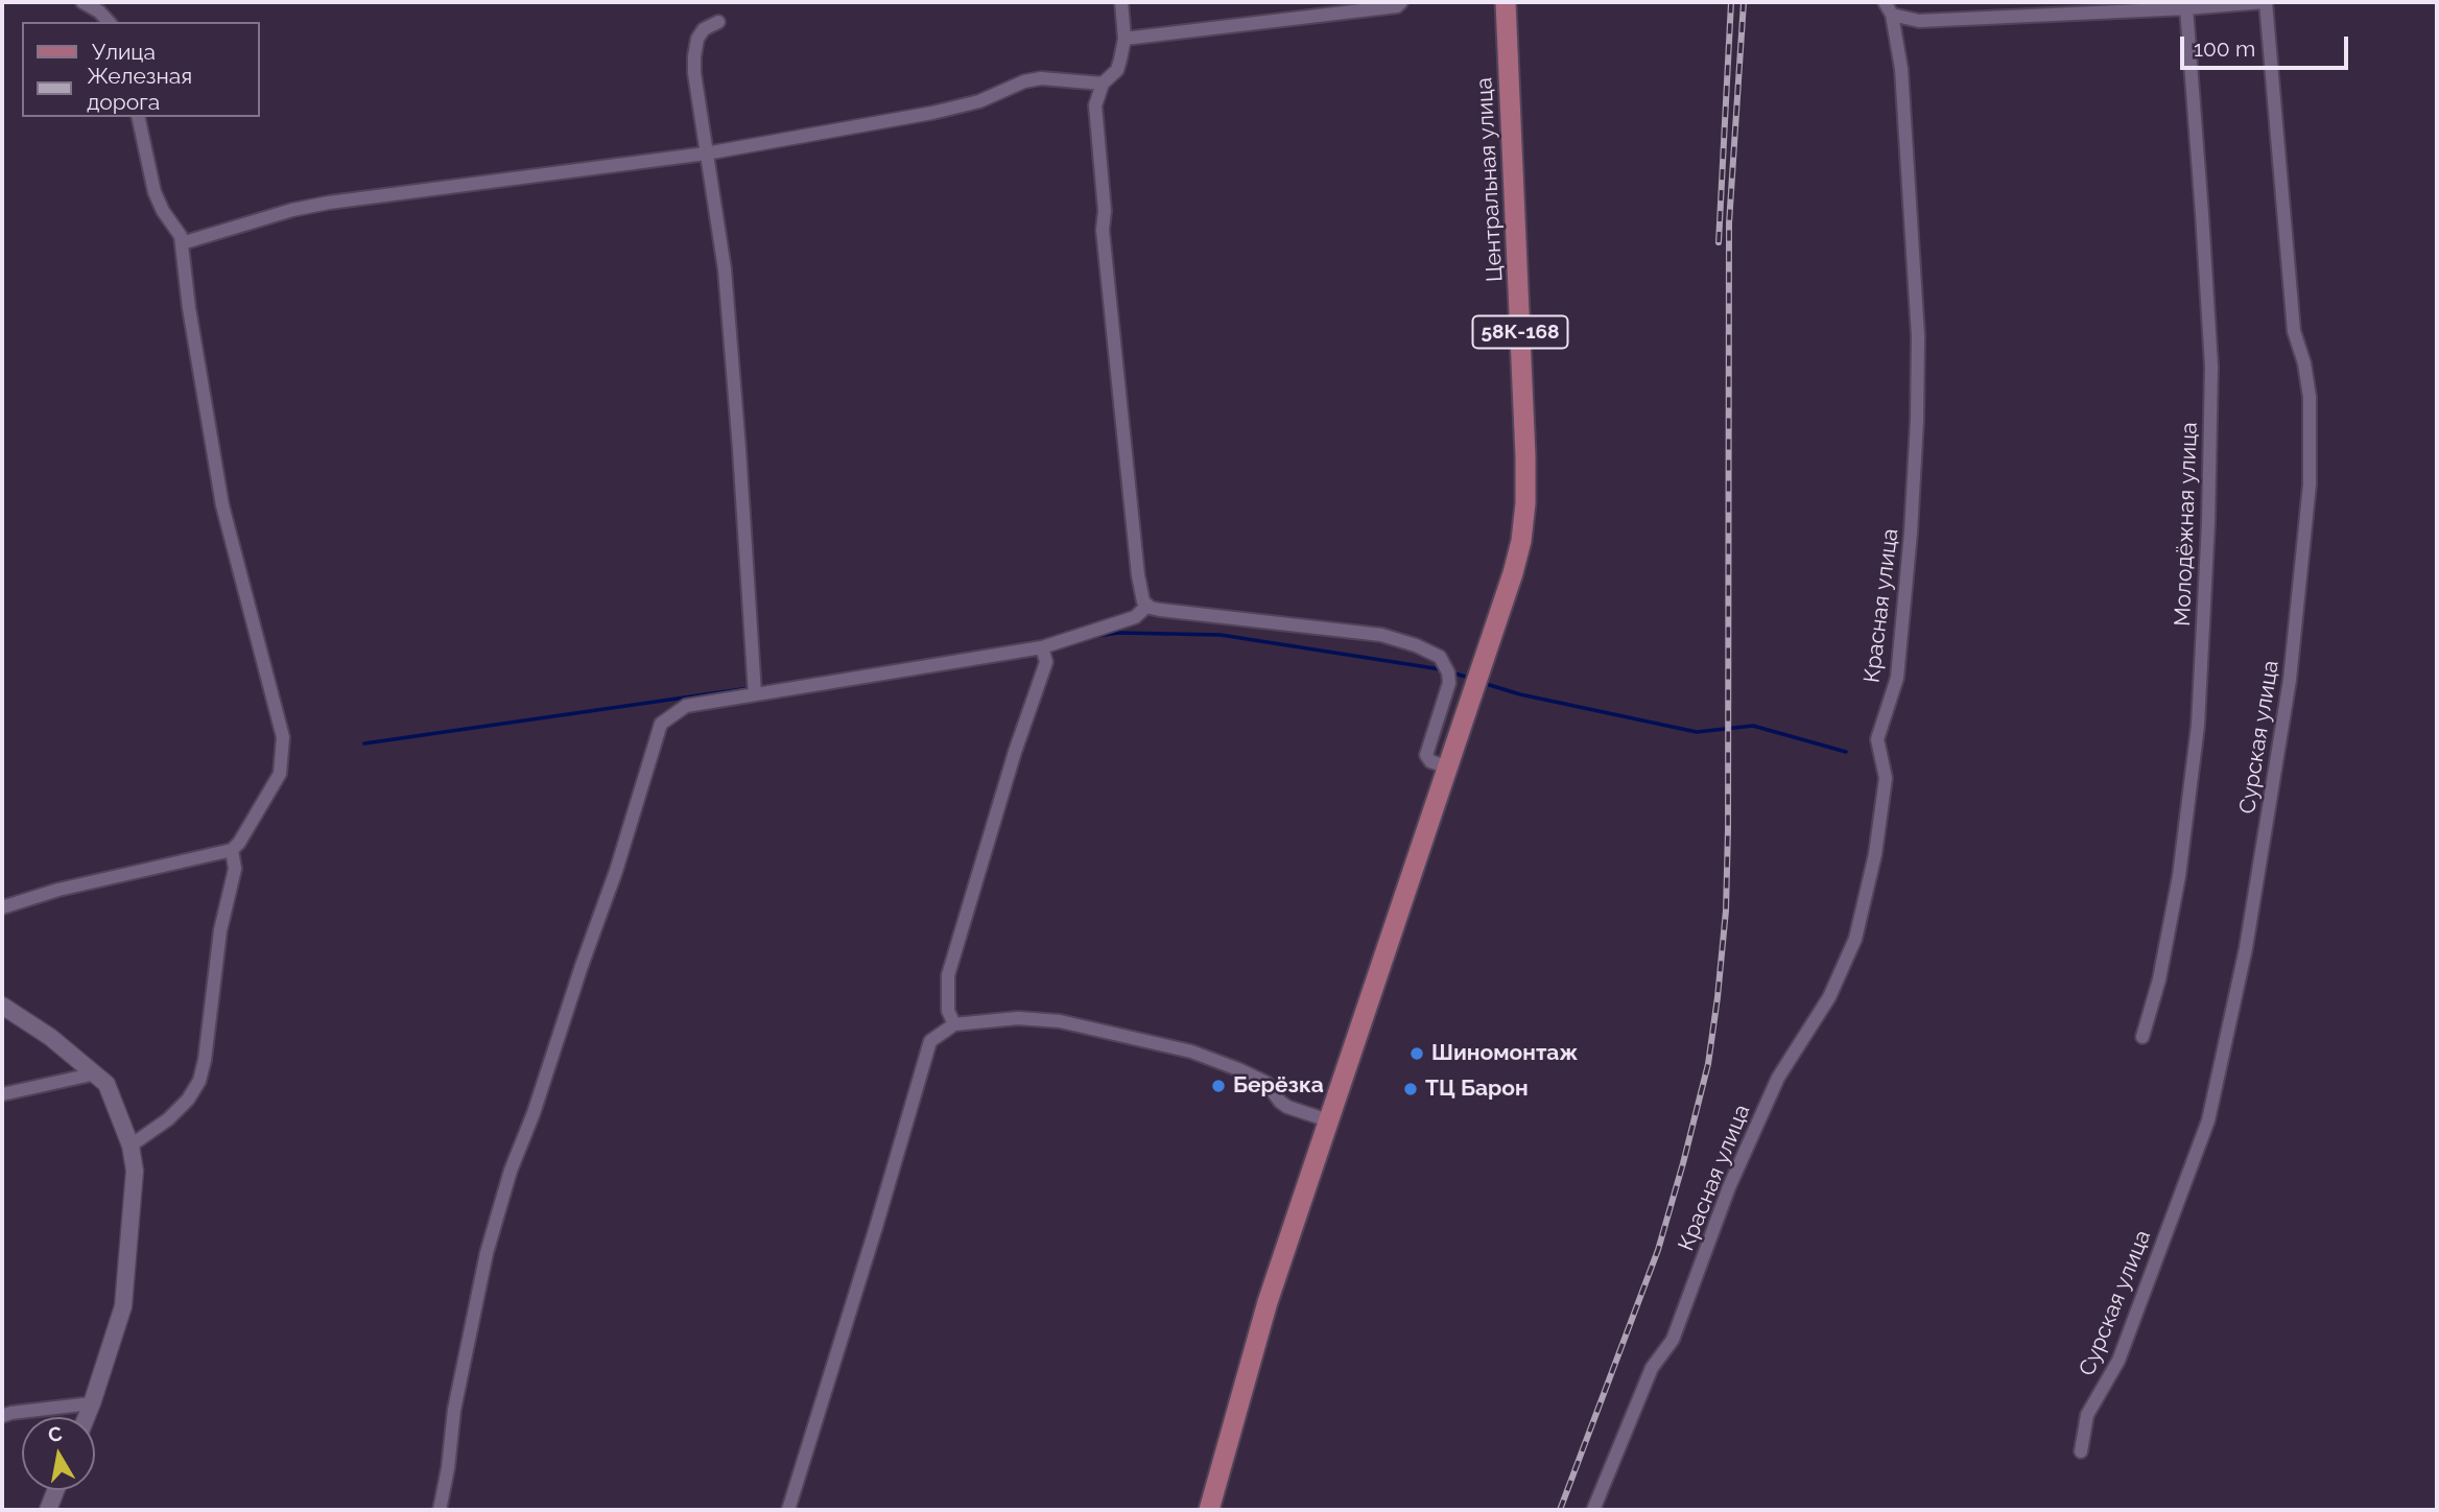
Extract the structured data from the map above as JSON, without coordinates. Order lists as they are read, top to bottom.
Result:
{
  "streets": {
    "main road": ["Центральная улица", "58К-168"],
    "street": ["Молодёжная улица", "Красная улица", "Сурская улица"]
  },
  "crossings": [
    ["Центральная улица", "58К-168"],
    ["Молодёжная улица", "Сурская улица"],
    ["Красная улица", "Сурская улица"]
  ],
  "places": ["Шиномонтаж", "Берёзка", "ТЦ Барон"],
  "legend": ["Улица", "Железная дорога"],
  "scale_bar": "100 m",
  "north": "top"
}
